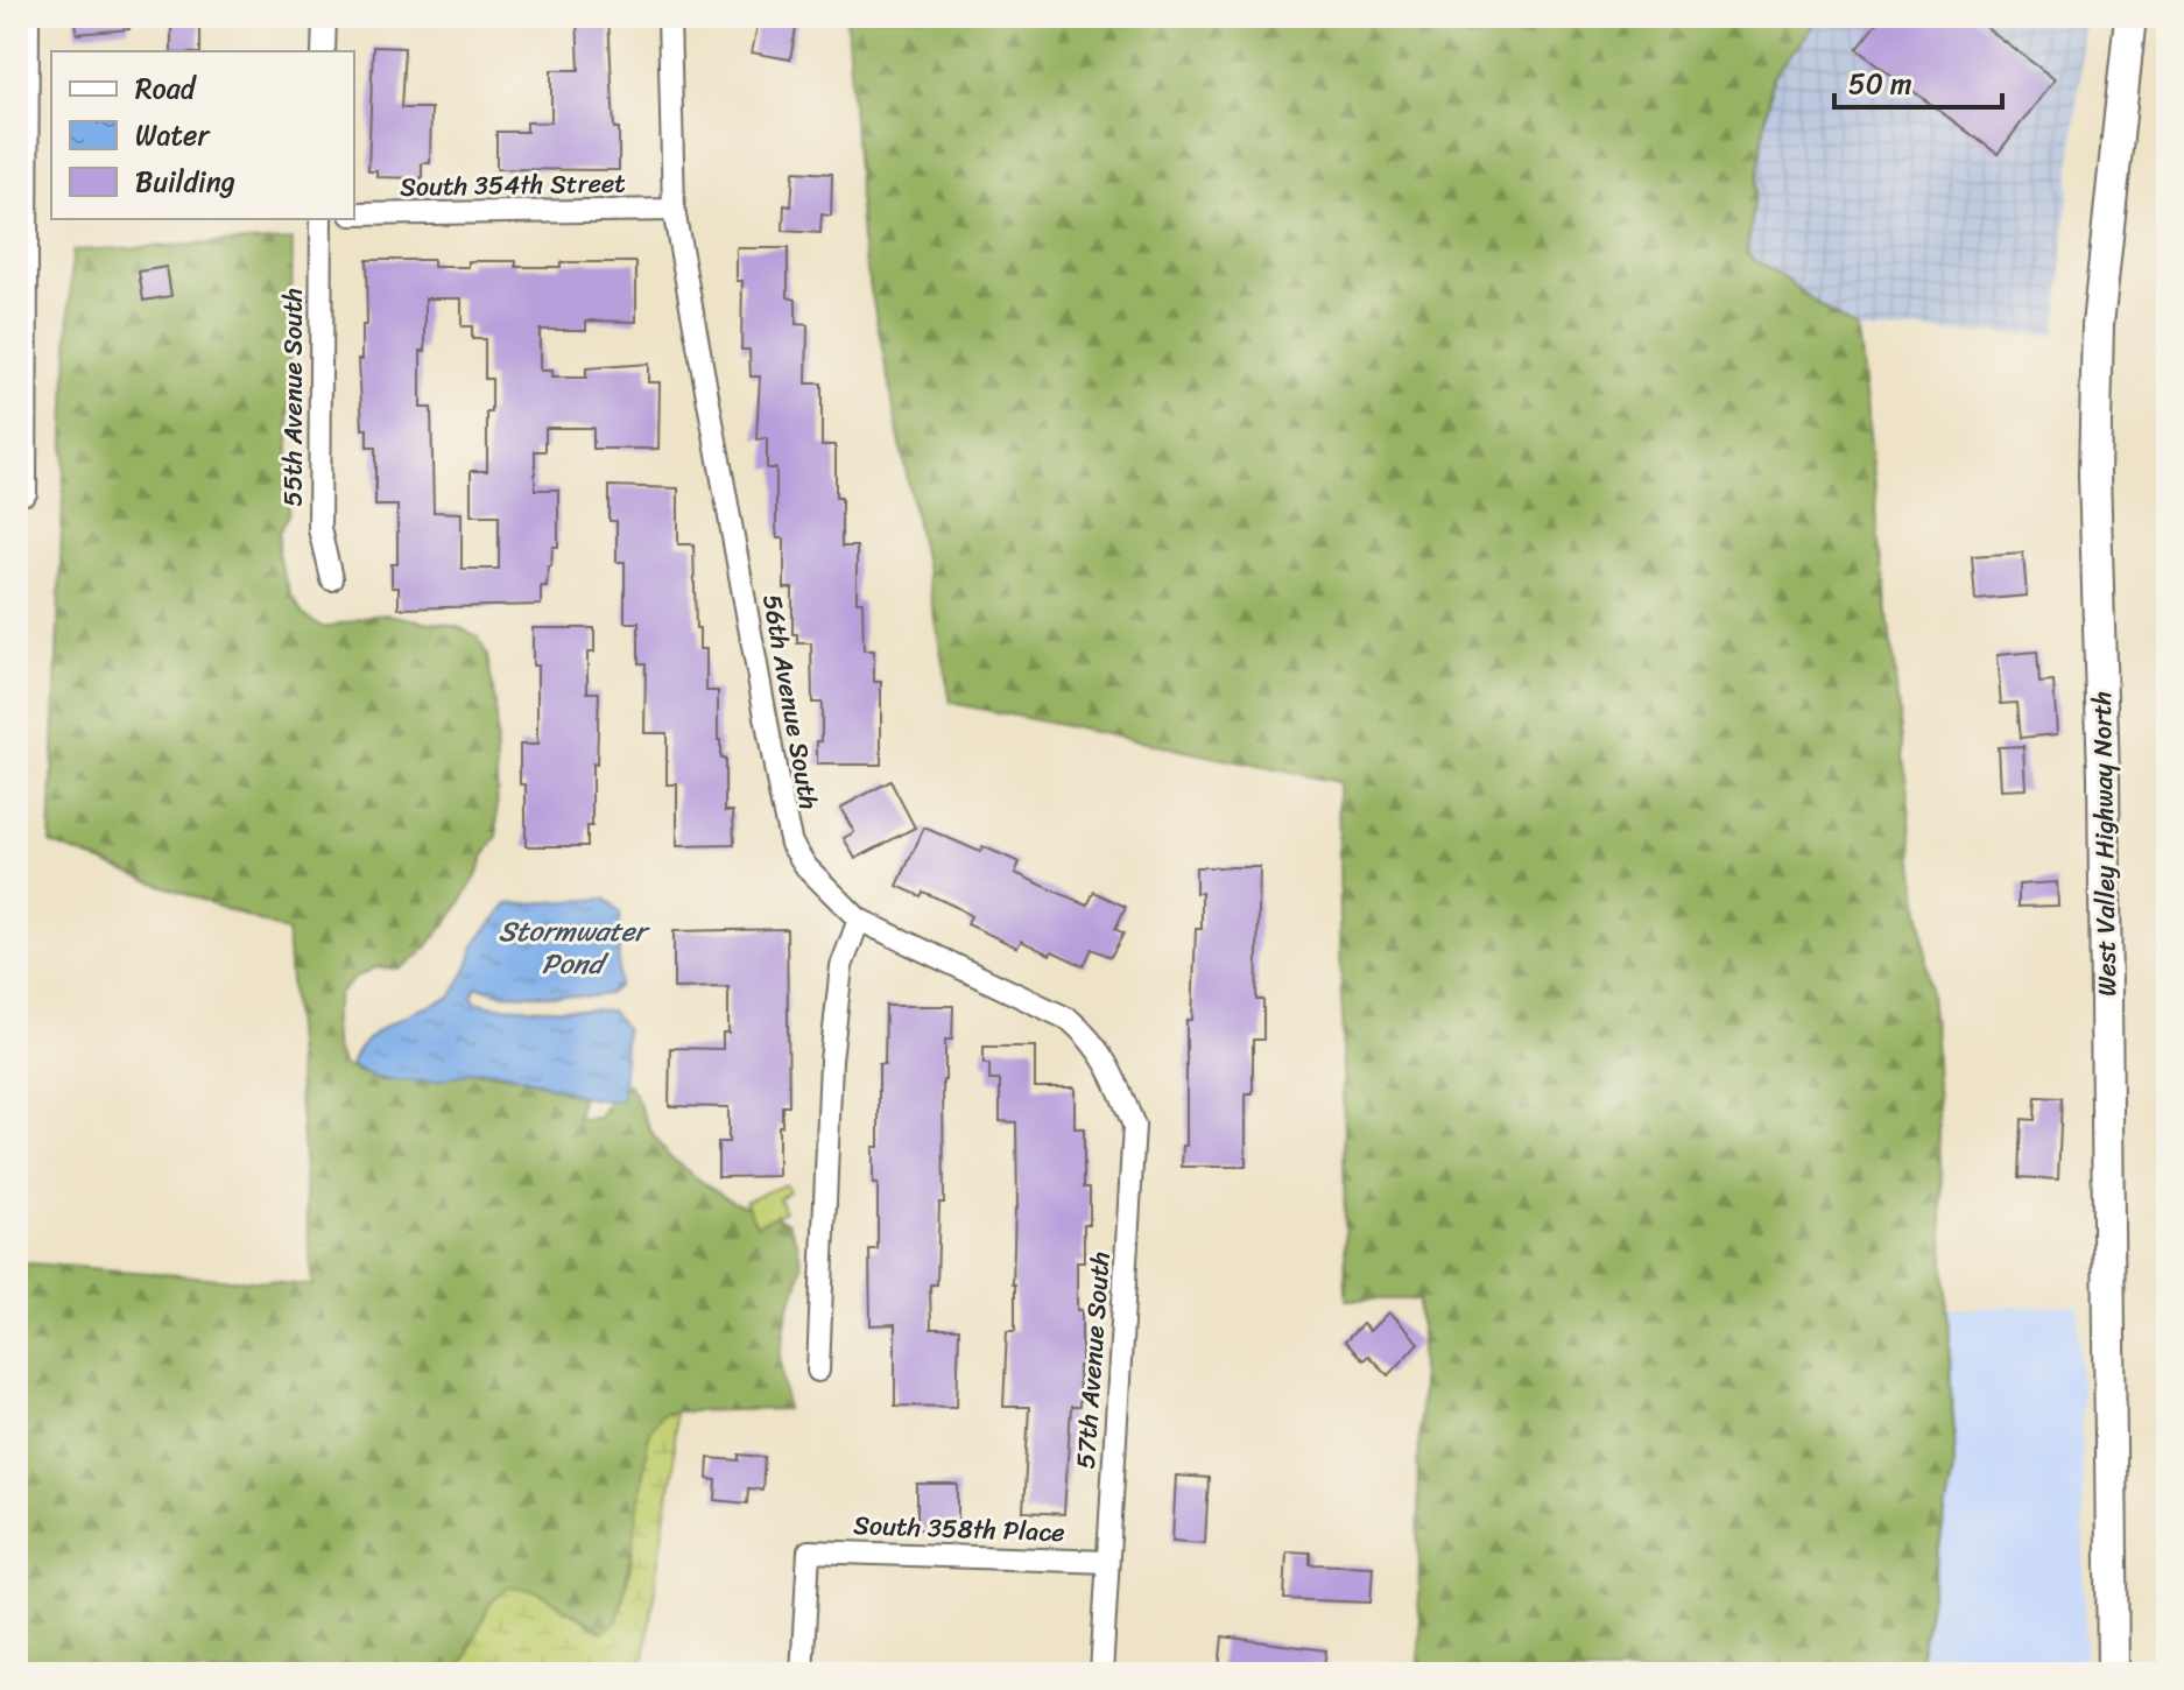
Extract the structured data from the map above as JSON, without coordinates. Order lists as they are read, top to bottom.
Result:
{
  "streets": {
    "main road": ["West Valley Highway North"],
    "street": [
      "South 354th Street",
      "55th Avenue South",
      "56th Avenue South",
      "57th Avenue South",
      "South 358th Place"
    ]
  },
  "crossings": [
    ["South 354th Street", "56th Avenue South"],
    ["56th Avenue South", "57th Avenue South"],
    ["57th Avenue South", "South 358th Place"]
  ],
  "water": ["Stormwater Pond"],
  "legend": ["Road", "Water", "Building"],
  "scale_bar": "50 m"
}
